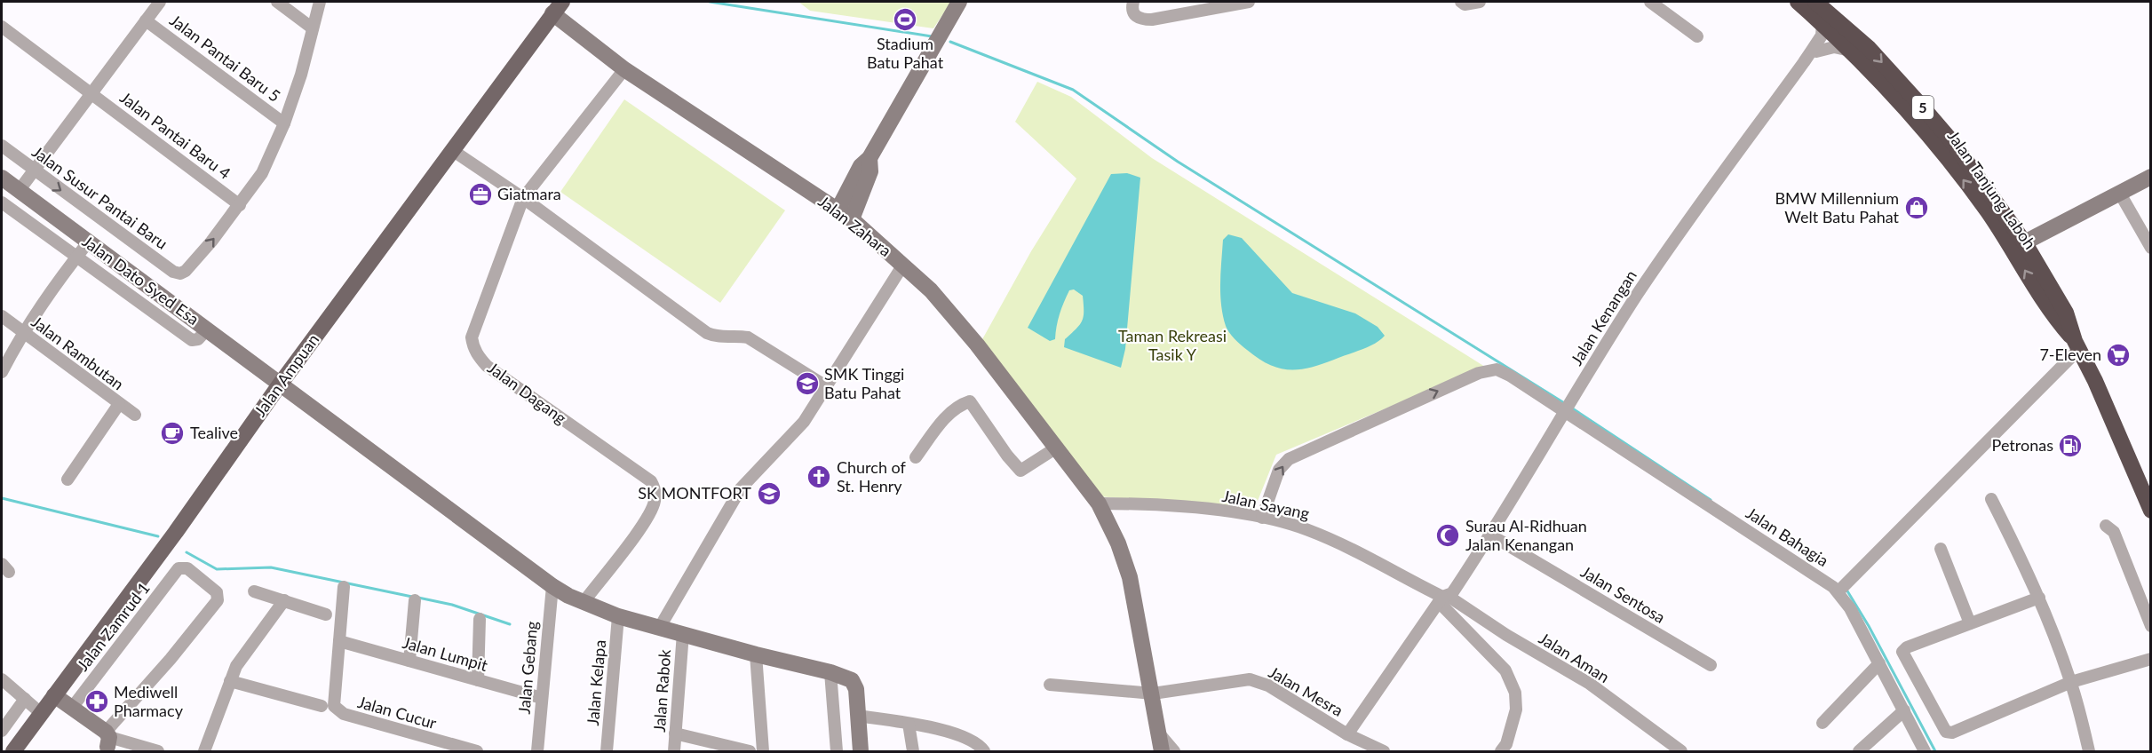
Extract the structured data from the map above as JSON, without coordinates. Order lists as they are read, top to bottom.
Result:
{
  "streets": {
    "highway": ["5", "Jalan Tanjung Laboh"],
    "main road": ["Jalan Ampuan"],
    "street": [
      "Jalan Pantai Baru 5",
      "Jalan Pantai Baru 4",
      "Jalan Susur Pantai Baru",
      "Jalan Zahara",
      "Jalan Dato Syed Esa",
      "Jalan Kenangan",
      "Jalan Rambutan",
      "Jalan Dagang",
      "Jalan Sayang",
      "Jalan Bahagia",
      "Jalan Sentosa",
      "Jalan Zamrud 1",
      "Jalan Lumpit",
      "Jalan Aman",
      "Jalan Gebang",
      "Jalan Kelapa",
      "Jalan Rabok",
      "Jalan Mesra",
      "Jalan Cucur"
    ]
  },
  "crossings": [
    ["Jalan Pantai Baru 4", "Jalan Susur Pantai Baru"],
    ["Jalan Tanjung Laboh", "Jalan Kenangan"],
    ["Jalan Zahara", "Jalan Ampuan"],
    ["Jalan Zahara", "Jalan Dagang"],
    ["Jalan Zahara", "Jalan Sayang"],
    ["Jalan Zahara", "Jalan Mesra"],
    ["Jalan Dato Syed Esa", "Jalan Ampuan"],
    ["Jalan Kenangan", "Jalan Sayang"],
    ["Jalan Kenangan", "Jalan Bahagia"],
    ["Jalan Kenangan", "Jalan Sentosa"],
    ["Jalan Kenangan", "Jalan Aman"],
    ["Jalan Kenangan", "Jalan Mesra"],
    ["Jalan Sayang", "Jalan Bahagia"],
    ["Jalan Sayang", "Jalan Aman"],
    ["Jalan Sayang", "Jalan Mesra"],
    ["Jalan Lumpit", "Jalan Gebang"],
    ["Jalan Lumpit", "Jalan Cucur"],
    ["Jalan Aman", "Jalan Mesra"]
  ],
  "one_way": ["Jalan Bahagia"],
  "parks": ["Taman Rekreasi Tasik Y"],
  "places": {
    "sports": ["Stadium Batu Pahat"],
    "office": ["Giatmara"],
    "shop": ["BMW Millennium Welt Batu Pahat"],
    "supermarket": ["7-Eleven"],
    "school or university": ["SMK Tinggi Batu Pahat", "SK MONTFORT"],
    "cafe": ["Tealive"],
    "fuel station": ["Petronas"],
    "church": ["Church of St. Henry"],
    "mosque": ["Surau Al-Ridhuan Jalan Kenangan"],
    "pharmacy": ["Mediwell Pharmacy"]
  }
}
